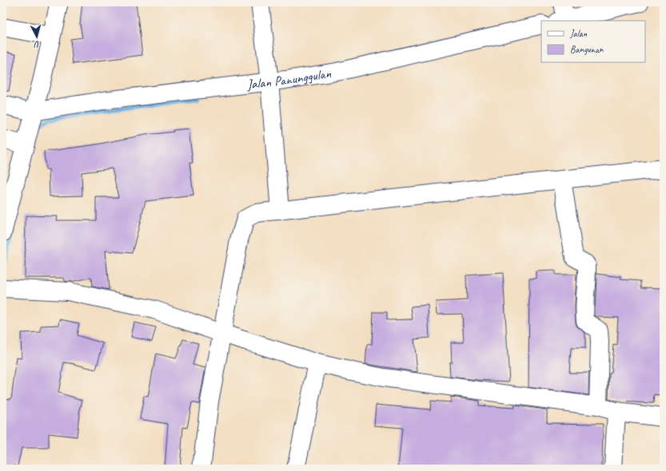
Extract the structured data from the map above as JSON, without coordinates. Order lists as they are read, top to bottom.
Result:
{
  "streets": {
    "street": ["Jalan Panunggulan"]
  },
  "legend": ["Jalan", "Bangunan"],
  "north": "bottom"
}
